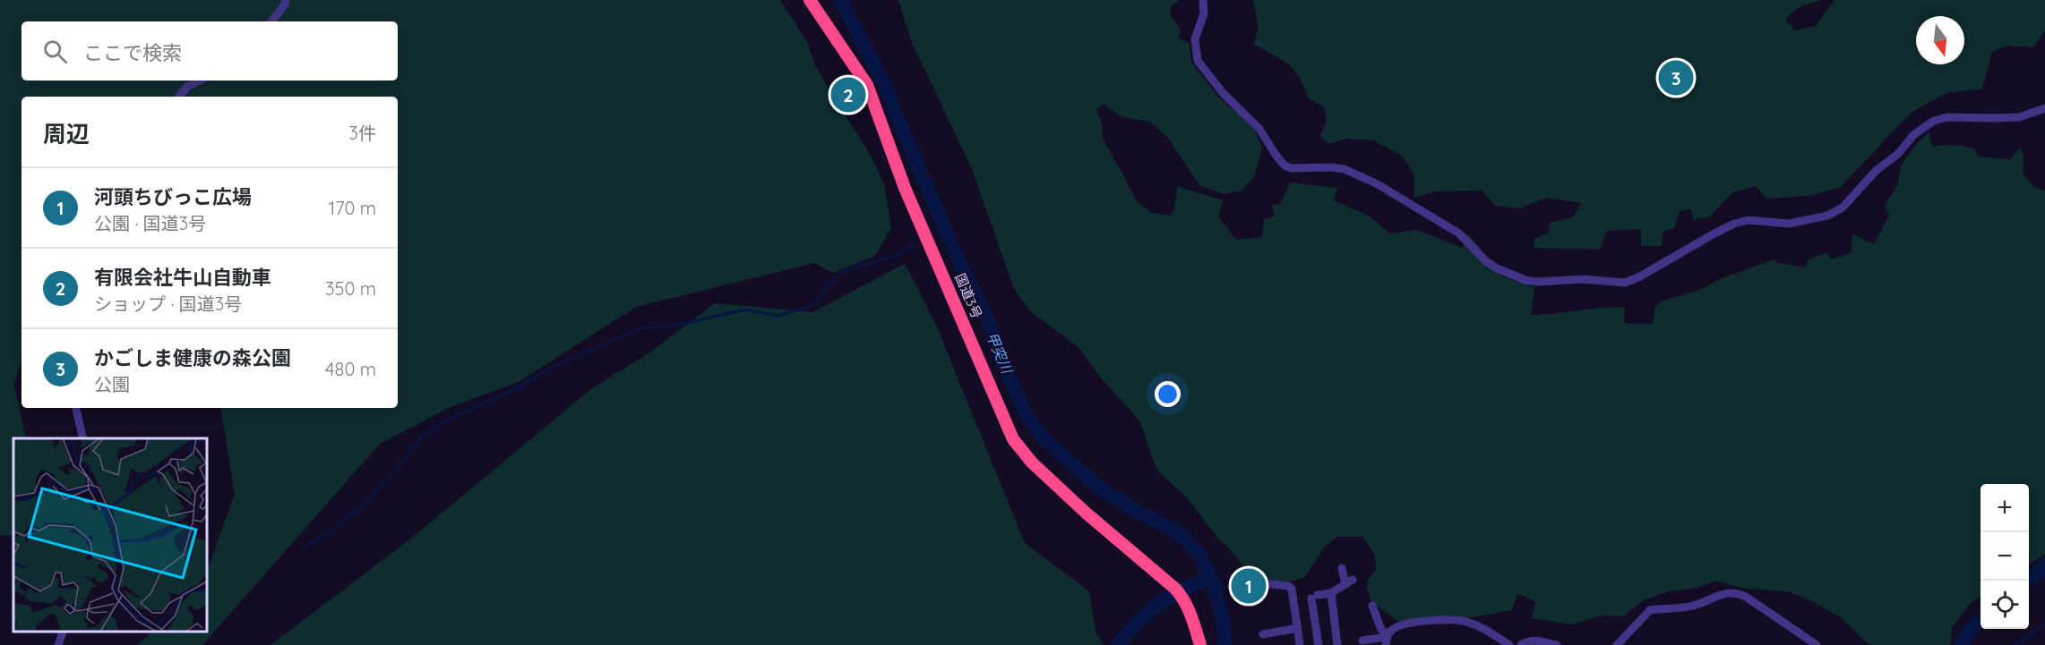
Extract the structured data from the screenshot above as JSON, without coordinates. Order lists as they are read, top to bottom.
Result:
{
  "streets": {
    "highway": ["国道3号"]
  },
  "water": ["甲突川"],
  "north": "bottom",
  "page": {
    "search": "ここで検索",
    "pins": ["3", "2", "1"],
    "heading": ["周辺", "3件"],
    "list": [
      {
        "mark": "1",
        "name": "河頭ちびっこ広場",
        "note": "公園 · 国道3号",
        "value": "170 m"
      },
      {
        "mark": "2",
        "name": "有限会社牛山自動車",
        "note": "ショップ · 国道3号",
        "value": "350 m"
      },
      {
        "mark": "3",
        "name": "かごしま健康の森公園",
        "note": "公園",
        "value": "480 m"
      }
    ],
    "map_buttons": ["+", "−"]
  }
}
